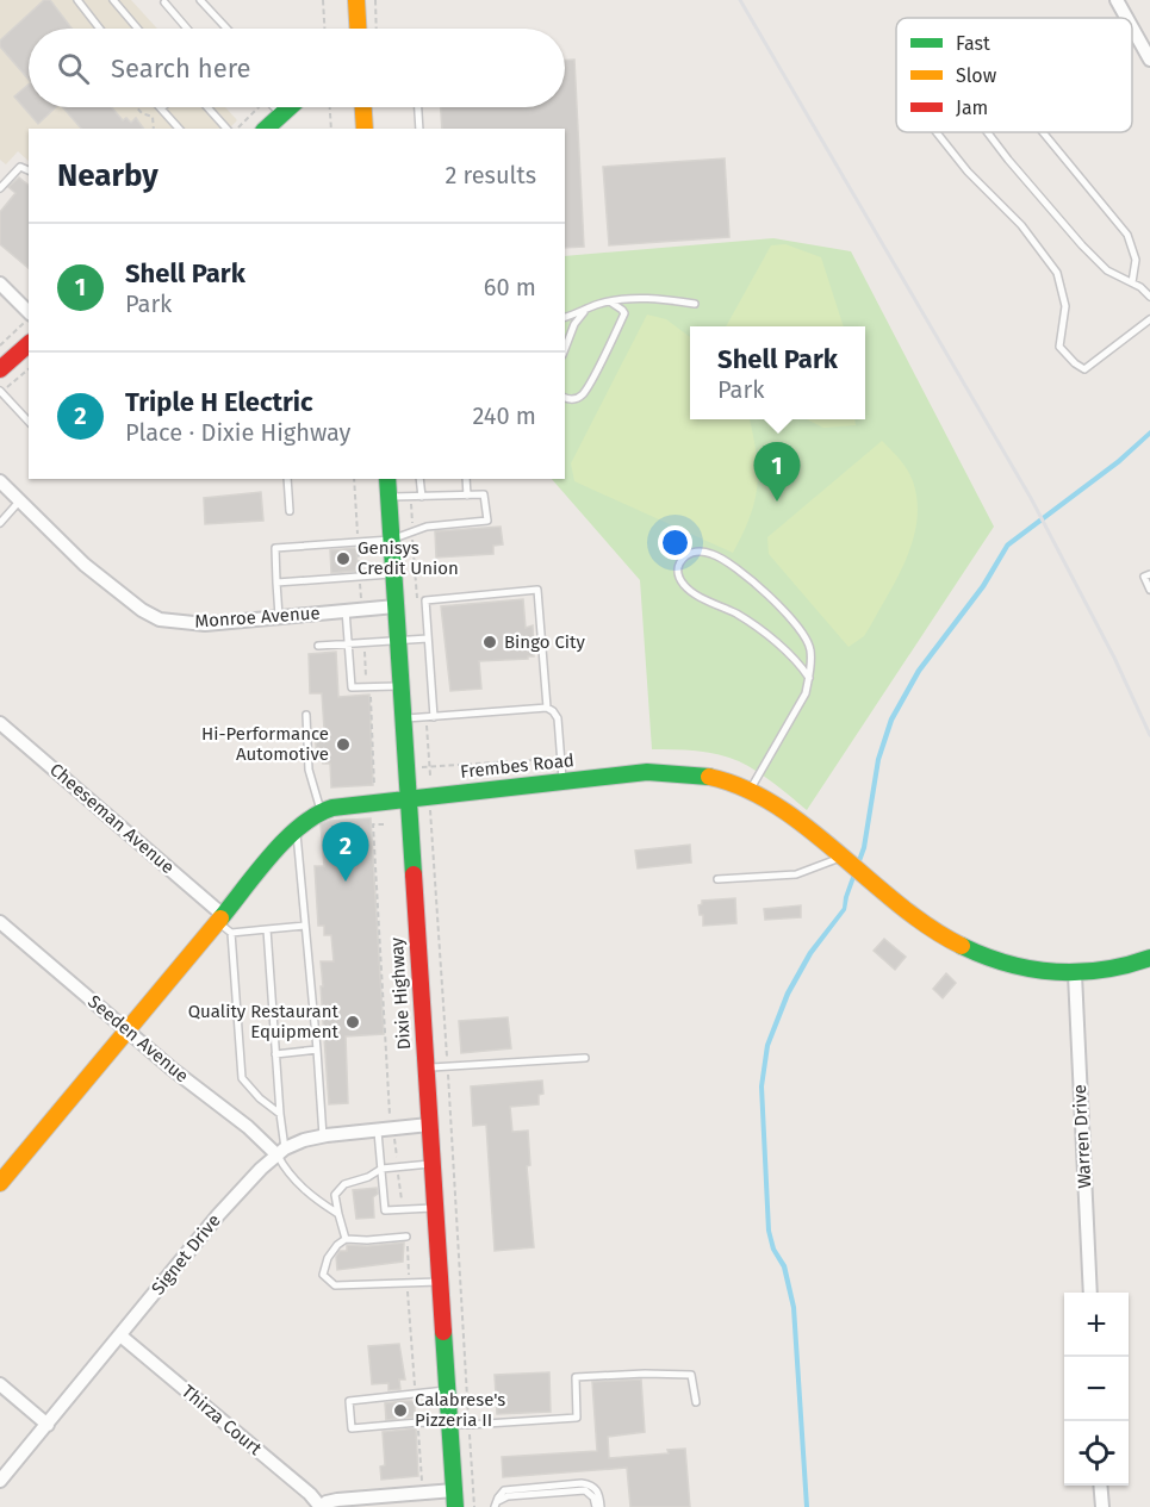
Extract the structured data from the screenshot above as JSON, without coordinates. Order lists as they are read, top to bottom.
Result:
{
  "streets": {
    "street": [
      "Monroe Avenue",
      "Frembes Road",
      "Cheeseman Avenue",
      "Dixie Highway",
      "Seeden Avenue",
      "Warren Drive",
      "Signet Drive",
      "Thirza Court"
    ]
  },
  "crossings": [
    ["Monroe Avenue", "Dixie Highway"],
    ["Frembes Road", "Cheeseman Avenue"],
    ["Frembes Road", "Dixie Highway"],
    ["Frembes Road", "Seeden Avenue"],
    ["Frembes Road", "Warren Drive"],
    ["Dixie Highway", "Signet Drive"],
    ["Seeden Avenue", "Signet Drive"],
    ["Signet Drive", "Thirza Court"]
  ],
  "places": [
    "Genisys Credit Union",
    "Bingo City",
    "Hi-Performance Automotive",
    "Quality Restaurant Equipment",
    "Calabrese's Pizzeria II"
  ],
  "legend": ["Fast", "Slow", "Jam"],
  "page": {
    "search": "Search here",
    "heading": ["Nearby", "2 results"],
    "list": [
      {
        "mark": "1",
        "name": "Shell Park",
        "note": "Park",
        "value": "60 m"
      },
      {
        "mark": "2",
        "name": "Triple H Electric",
        "note": "Place · Dixie Highway",
        "value": "240 m"
      }
    ],
    "popup": ["Shell Park", "Park"],
    "pins": ["1", "2"],
    "map_buttons": ["+", "−"]
  }
}
